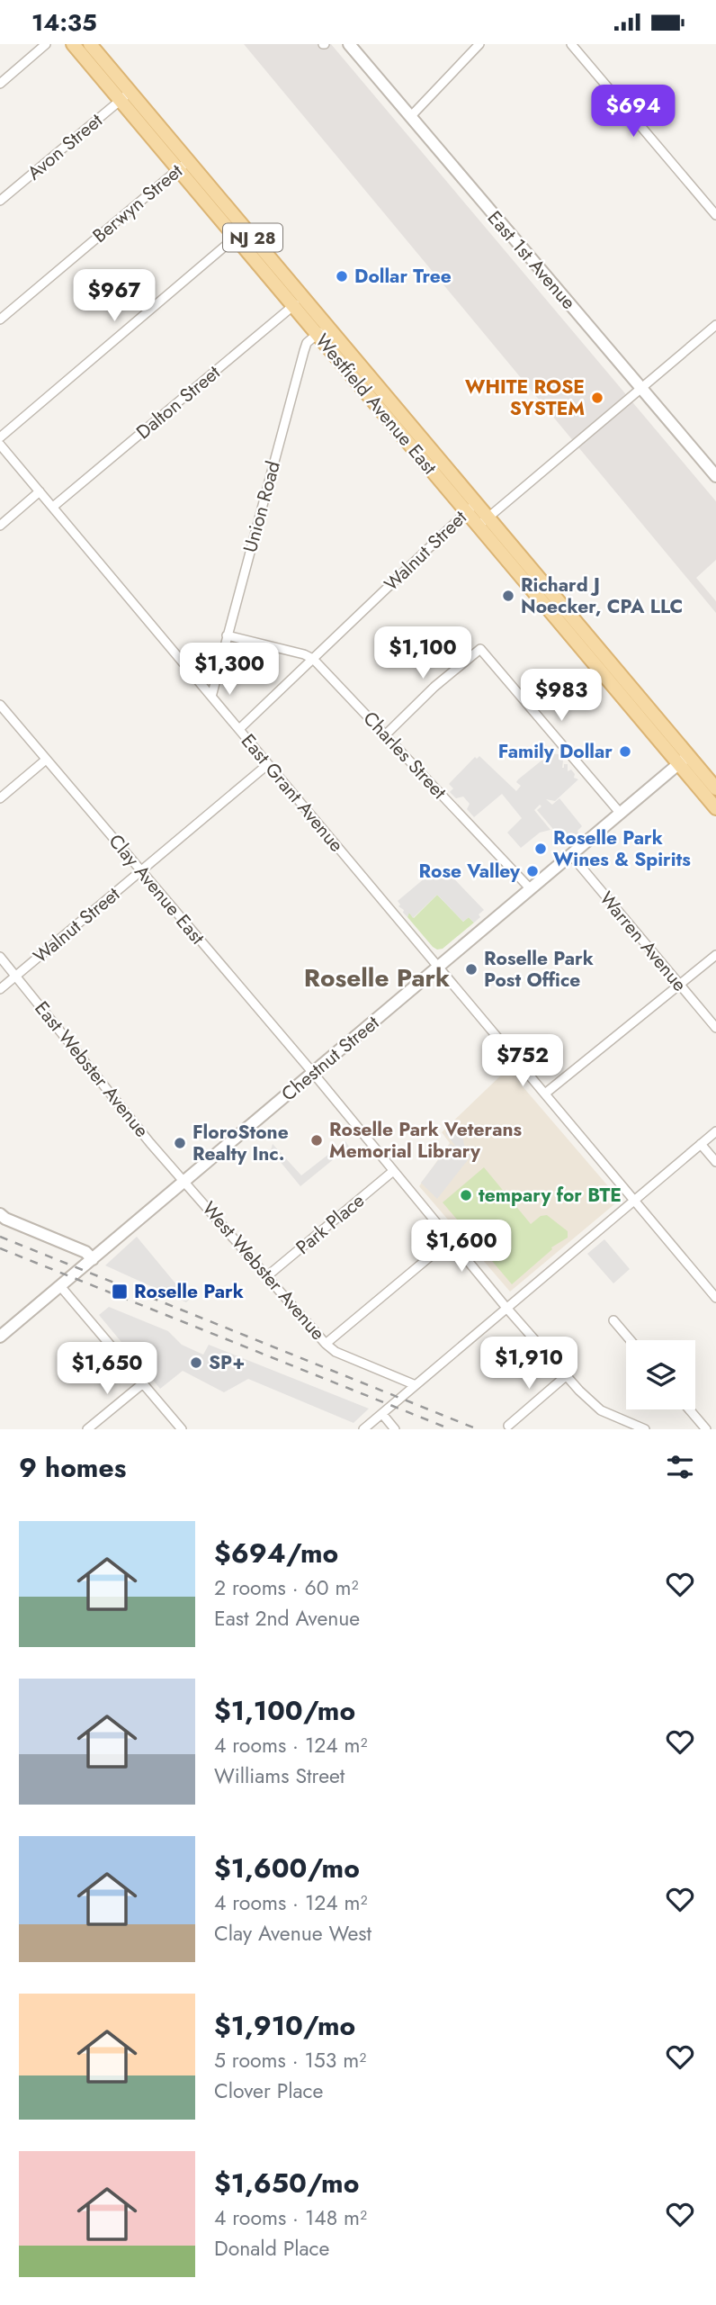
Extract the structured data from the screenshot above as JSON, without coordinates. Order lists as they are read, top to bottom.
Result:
{
  "streets": {
    "main road": ["NJ 28", "Westfield Avenue East"],
    "street": [
      "Avon Street",
      "Berwyn Street",
      "East 1st Avenue",
      "Dalton Street",
      "Union Road",
      "Walnut Street",
      "Charles Street",
      "East Grant Avenue",
      "Clay Avenue East",
      "Warren Avenue",
      "Chestnut Street",
      "East Webster Avenue",
      "Park Place",
      "West Webster Avenue"
    ]
  },
  "crossings": [
    ["Avon Street", "Westfield Avenue East"],
    ["Berwyn Street", "Westfield Avenue East"],
    ["NJ 28", "Westfield Avenue East"],
    ["NJ 28", "Chestnut Street"],
    ["East 1st Avenue", "Walnut Street"],
    ["Dalton Street", "Westfield Avenue East"],
    ["Dalton Street", "East Grant Avenue"],
    ["Westfield Avenue East", "Union Road"],
    ["Westfield Avenue East", "Walnut Street"],
    ["Westfield Avenue East", "Chestnut Street"],
    ["Union Road", "Charles Street"],
    ["Union Road", "East Grant Avenue"],
    ["Walnut Street", "Charles Street"],
    ["Walnut Street", "East Grant Avenue"],
    ["Walnut Street", "Clay Avenue East"],
    ["Walnut Street", "East Webster Avenue"],
    ["Charles Street", "Chestnut Street"],
    ["East Grant Avenue", "Chestnut Street"],
    ["Clay Avenue East", "Chestnut Street"],
    ["Clay Avenue East", "Park Place"],
    ["Warren Avenue", "Chestnut Street"],
    ["Chestnut Street", "East Webster Avenue"],
    ["Chestnut Street", "West Webster Avenue"],
    ["East Webster Avenue", "West Webster Avenue"],
    ["Park Place", "West Webster Avenue"]
  ],
  "districts": ["Roselle Park"],
  "places": {
    "other": [
      "Dollar Tree",
      "WHITE ROSE SYSTEM",
      "Richard J Noecker, CPA LLC",
      "Family Dollar",
      "Roselle Park Wines & Spirits",
      "Rose Valley",
      "Roselle Park Post Office",
      "Roselle Park Veterans Memorial Library",
      "FloroStone Realty Inc.",
      "tempary for BTE",
      "SP+"
    ],
    "transit": ["Roselle Park"]
  },
  "page": {
    "status": "14:35",
    "price": [
      "$694",
      "$967",
      "$1,100",
      "$1,300",
      "$983",
      "$752",
      "$1,600",
      "$1,910",
      "$1,650"
    ],
    "heading": "9 homes",
    "list": [
      {
        "name": "$694/mo",
        "note": "2 rooms · 60 m² · East 2nd Avenue"
      },
      {
        "name": "$1,100/mo",
        "note": "4 rooms · 124 m² · Williams Street"
      },
      {
        "name": "$1,600/mo",
        "note": "4 rooms · 124 m² · Clay Avenue West"
      },
      {
        "name": "$1,910/mo",
        "note": "5 rooms · 153 m² · Clover Place"
      },
      {
        "name": "$1,650/mo",
        "note": "4 rooms · 148 m² · Donald Place"
      }
    ]
  }
}
